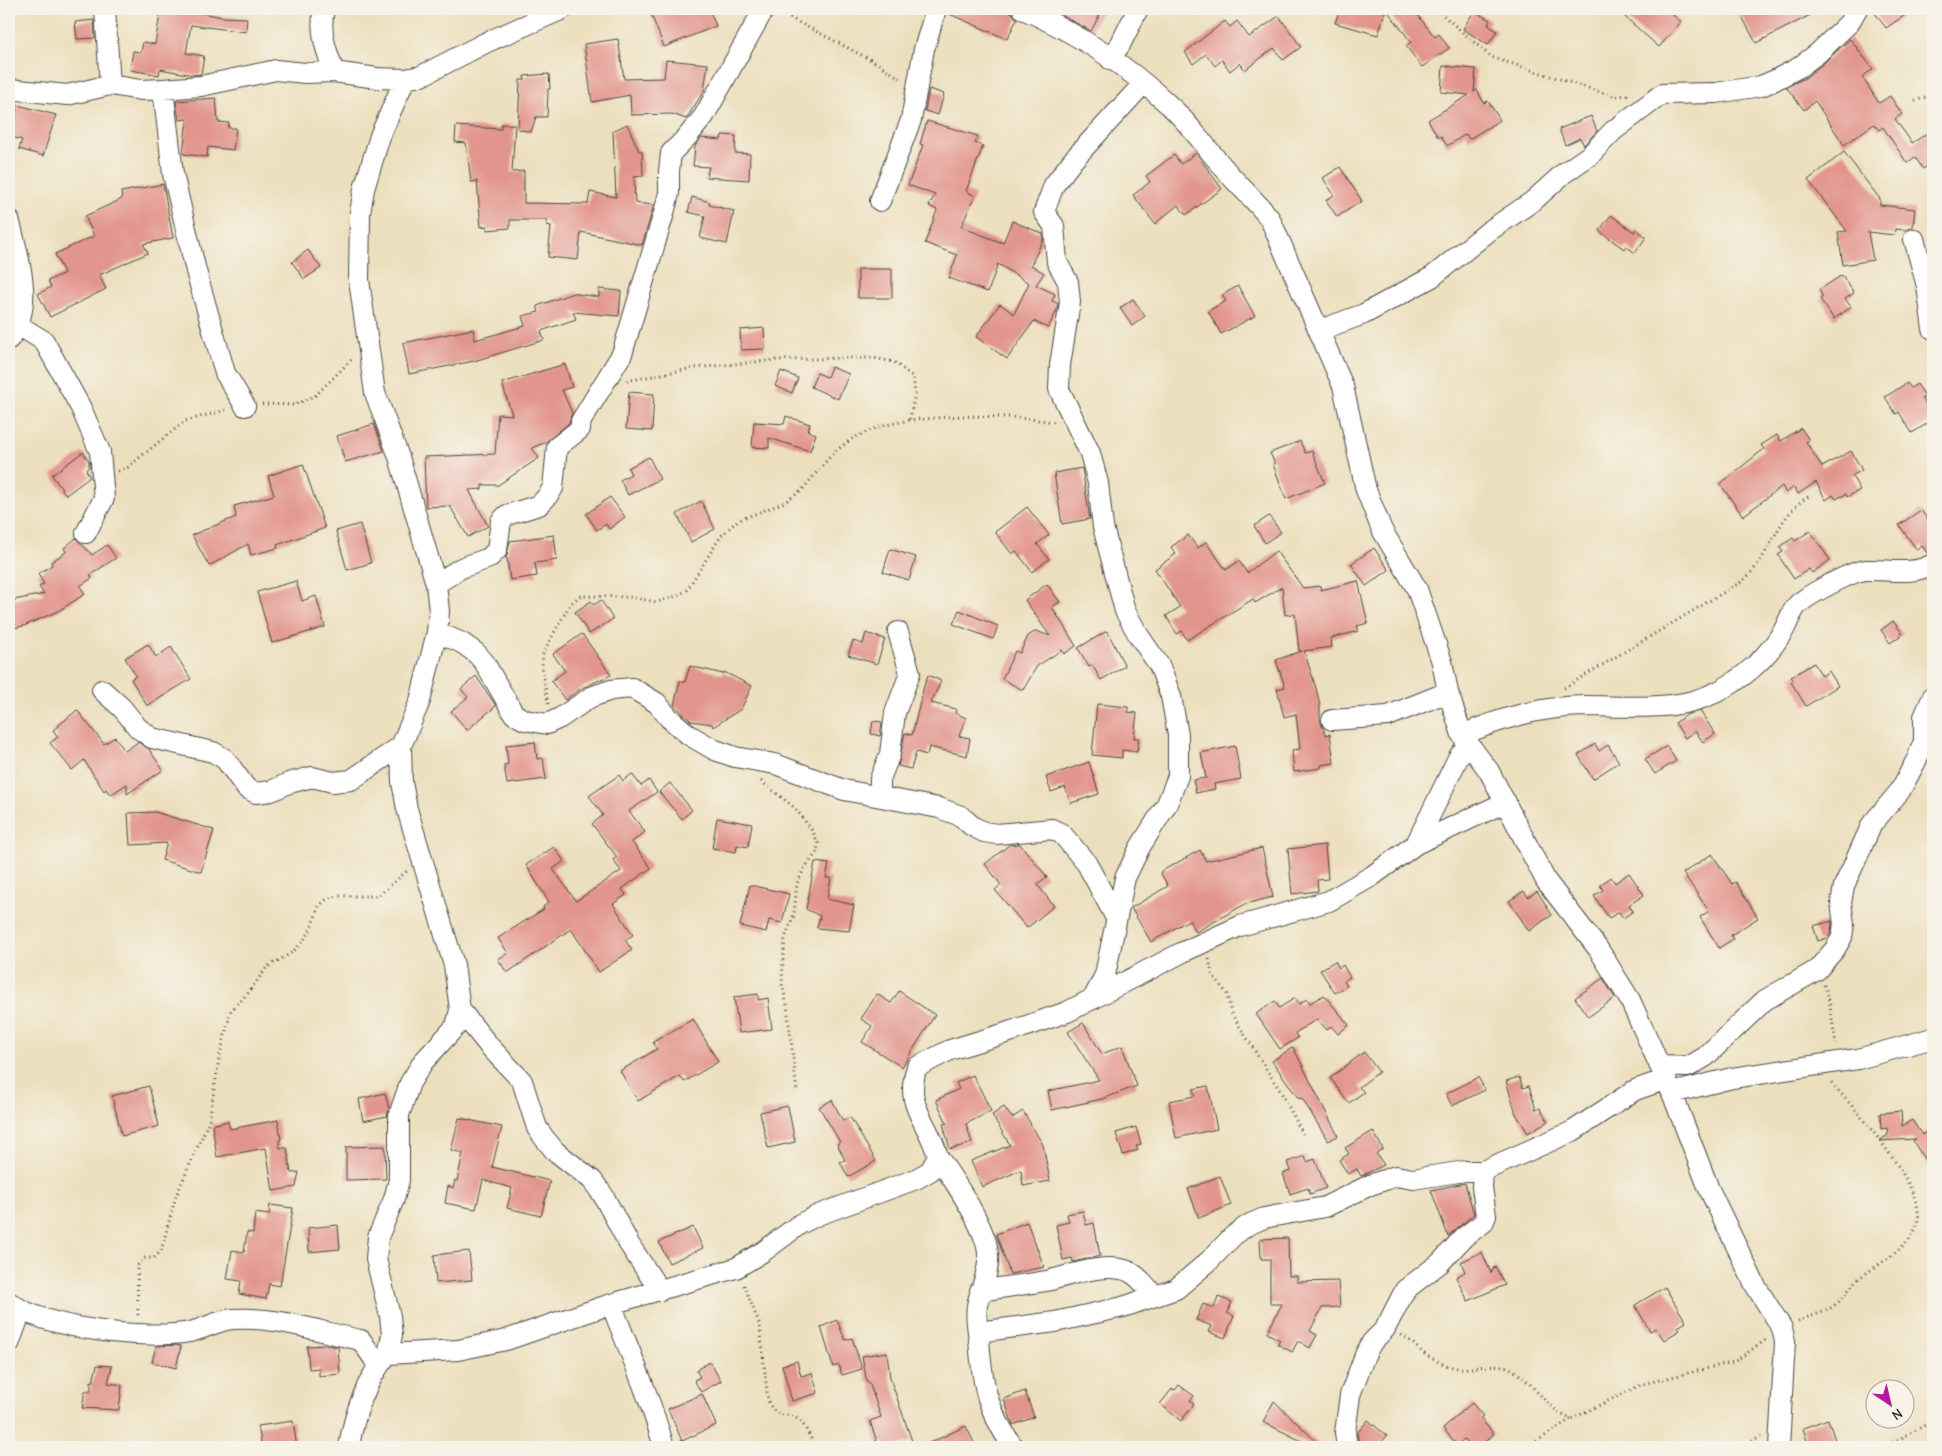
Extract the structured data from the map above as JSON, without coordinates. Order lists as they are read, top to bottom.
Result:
{
  "north": "bottom right"
}
